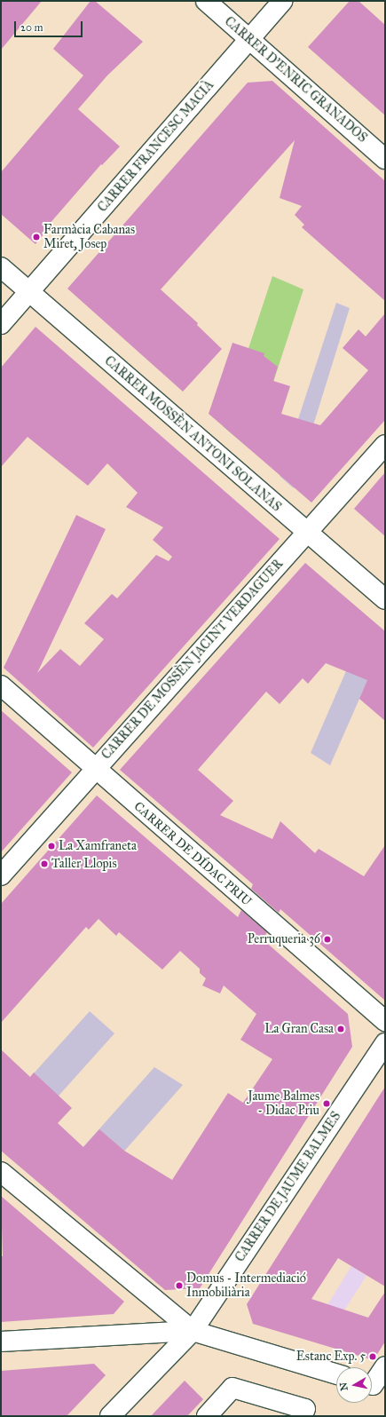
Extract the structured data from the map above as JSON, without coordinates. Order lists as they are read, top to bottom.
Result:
{
  "streets": {
    "street": [
      "CARRER D'ENRIC GRANADOS",
      "CARRER FRANCESC MACIÀ",
      "CARRER MOSSÈN ANTONI SOLANAS",
      "CARRER DE MOSSÈN JACINT VERDAGUER",
      "CARRER DE DÍDAC PRIU",
      "CARRER DE JAUME BALMES"
    ]
  },
  "crossings": [
    ["CARRER D'ENRIC GRANADOS", "CARRER FRANCESC MACIÀ"],
    ["CARRER FRANCESC MACIÀ", "CARRER MOSSÈN ANTONI SOLANAS"],
    ["CARRER MOSSÈN ANTONI SOLANAS", "CARRER DE MOSSÈN JACINT VERDAGUER"],
    ["CARRER DE MOSSÈN JACINT VERDAGUER", "CARRER DE DÍDAC PRIU"]
  ],
  "places": [
    "Farmàcia Cabanas Miret, Josep",
    "La Xamfraneta",
    "Taller Llopis",
    "Perruqueria 36",
    "La Gran Casa",
    "Jaume Balmes - Didac Priu",
    "Domus - Intermediació Inmobiliària",
    "Estanc Exp. 5"
  ],
  "scale_bar": "20 m",
  "north": "left"
}
